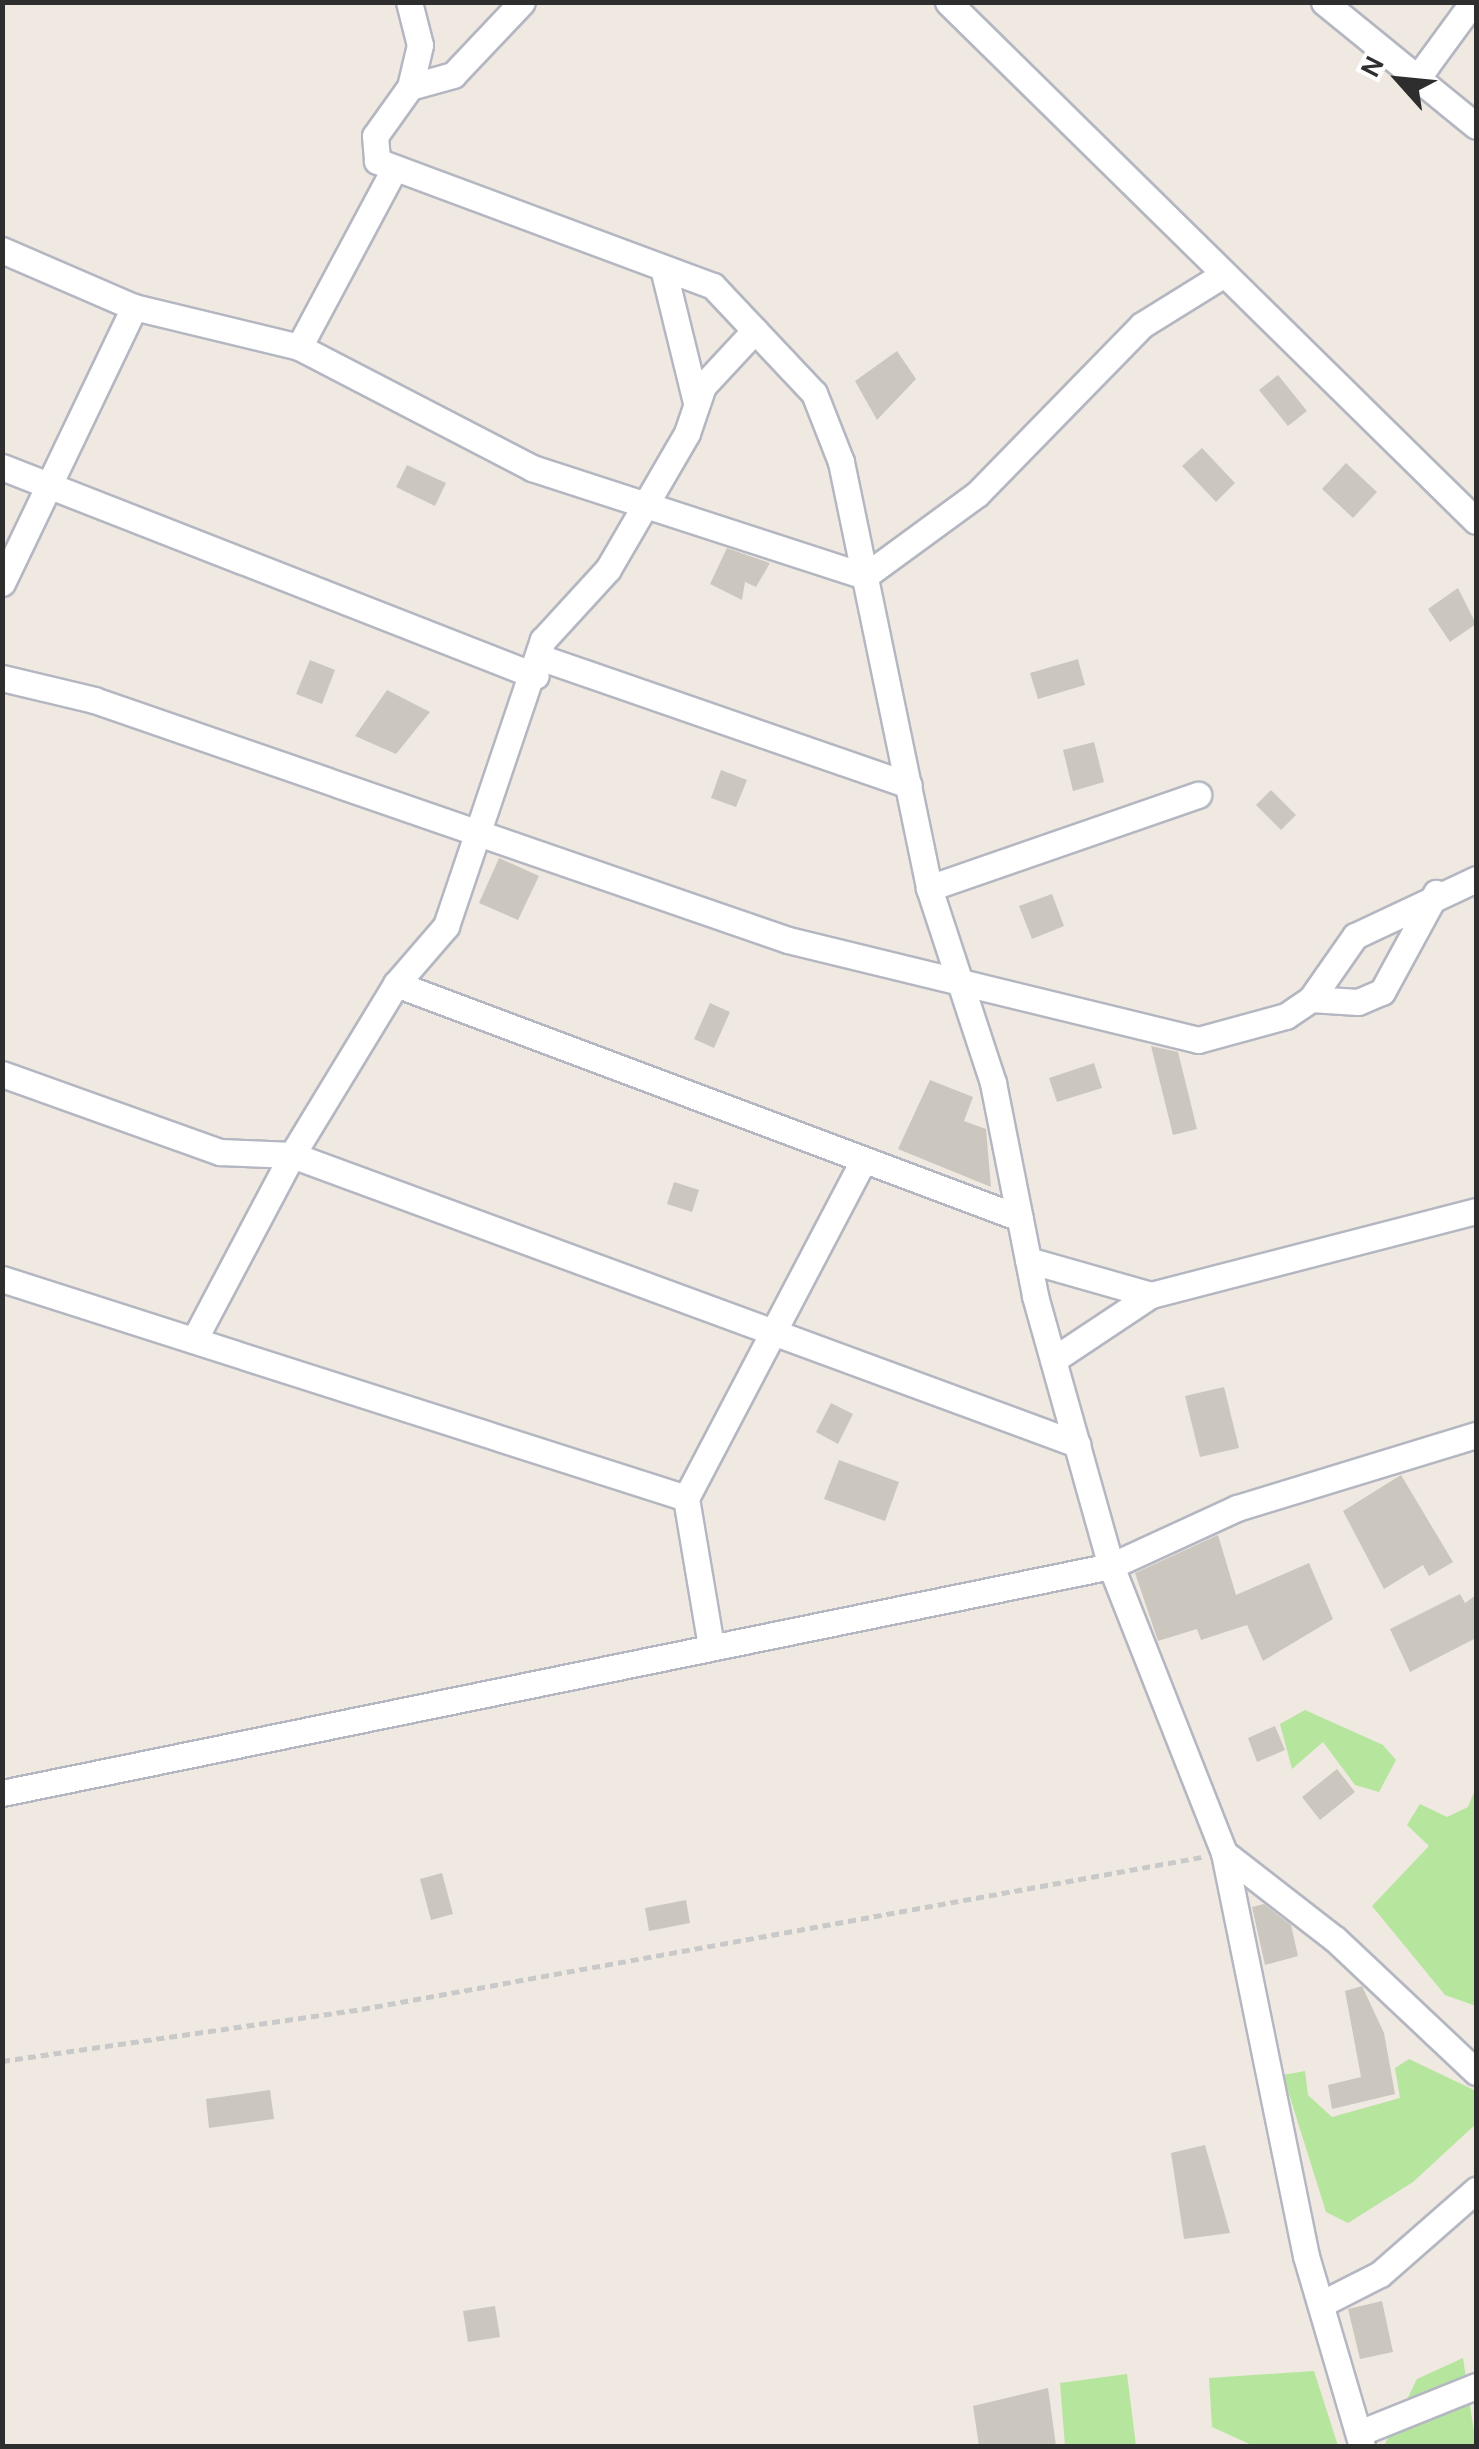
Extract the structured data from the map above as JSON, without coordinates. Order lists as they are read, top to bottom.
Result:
{
  "north": "top left"
}
